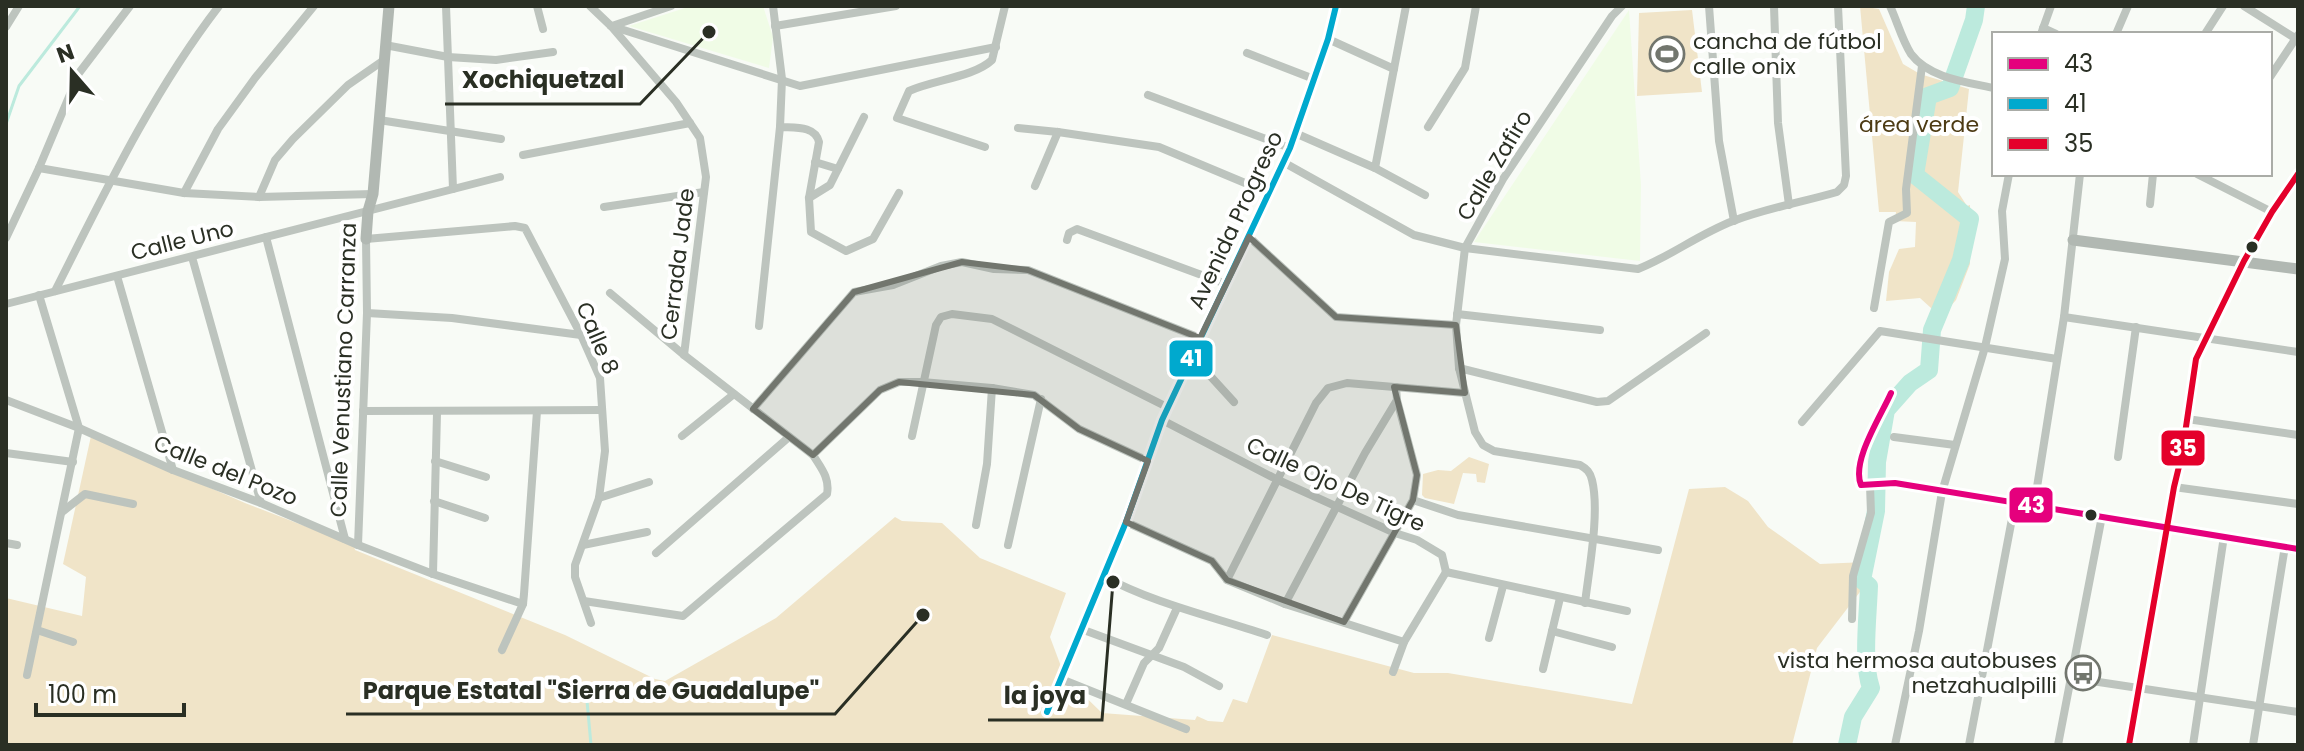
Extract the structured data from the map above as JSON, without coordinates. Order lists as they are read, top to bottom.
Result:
{
  "streets": {
    "street": [
      "Calle Zafiro",
      "Avenida Progreso",
      "Calle Uno",
      "Cerrada Jade",
      "Calle 8",
      "Calle Venustiano Carranza",
      "Calle del Pozo",
      "Calle Ojo De Tigre"
    ]
  },
  "crossings": [
    ["Avenida Progreso", "Calle Ojo De Tigre"],
    ["Calle Uno", "Calle Venustiano Carranza"],
    ["Calle 8", "Calle Venustiano Carranza"],
    ["Calle Venustiano Carranza", "Calle del Pozo"]
  ],
  "parks": ["área verde"],
  "places": {
    "other": ["Xochiquetzal", "la joya", "Parque Estatal \"Sierra de Guadalupe\""],
    "sports": ["cancha de fútbol calle onix"],
    "bus stop": ["vista hermosa autobuses netzahualpilli"]
  },
  "lines": ["transit line 41", "transit line 35", "transit line 43"],
  "legend": ["43", "41", "35"],
  "scale_bar": "100 m",
  "north": "top"
}
